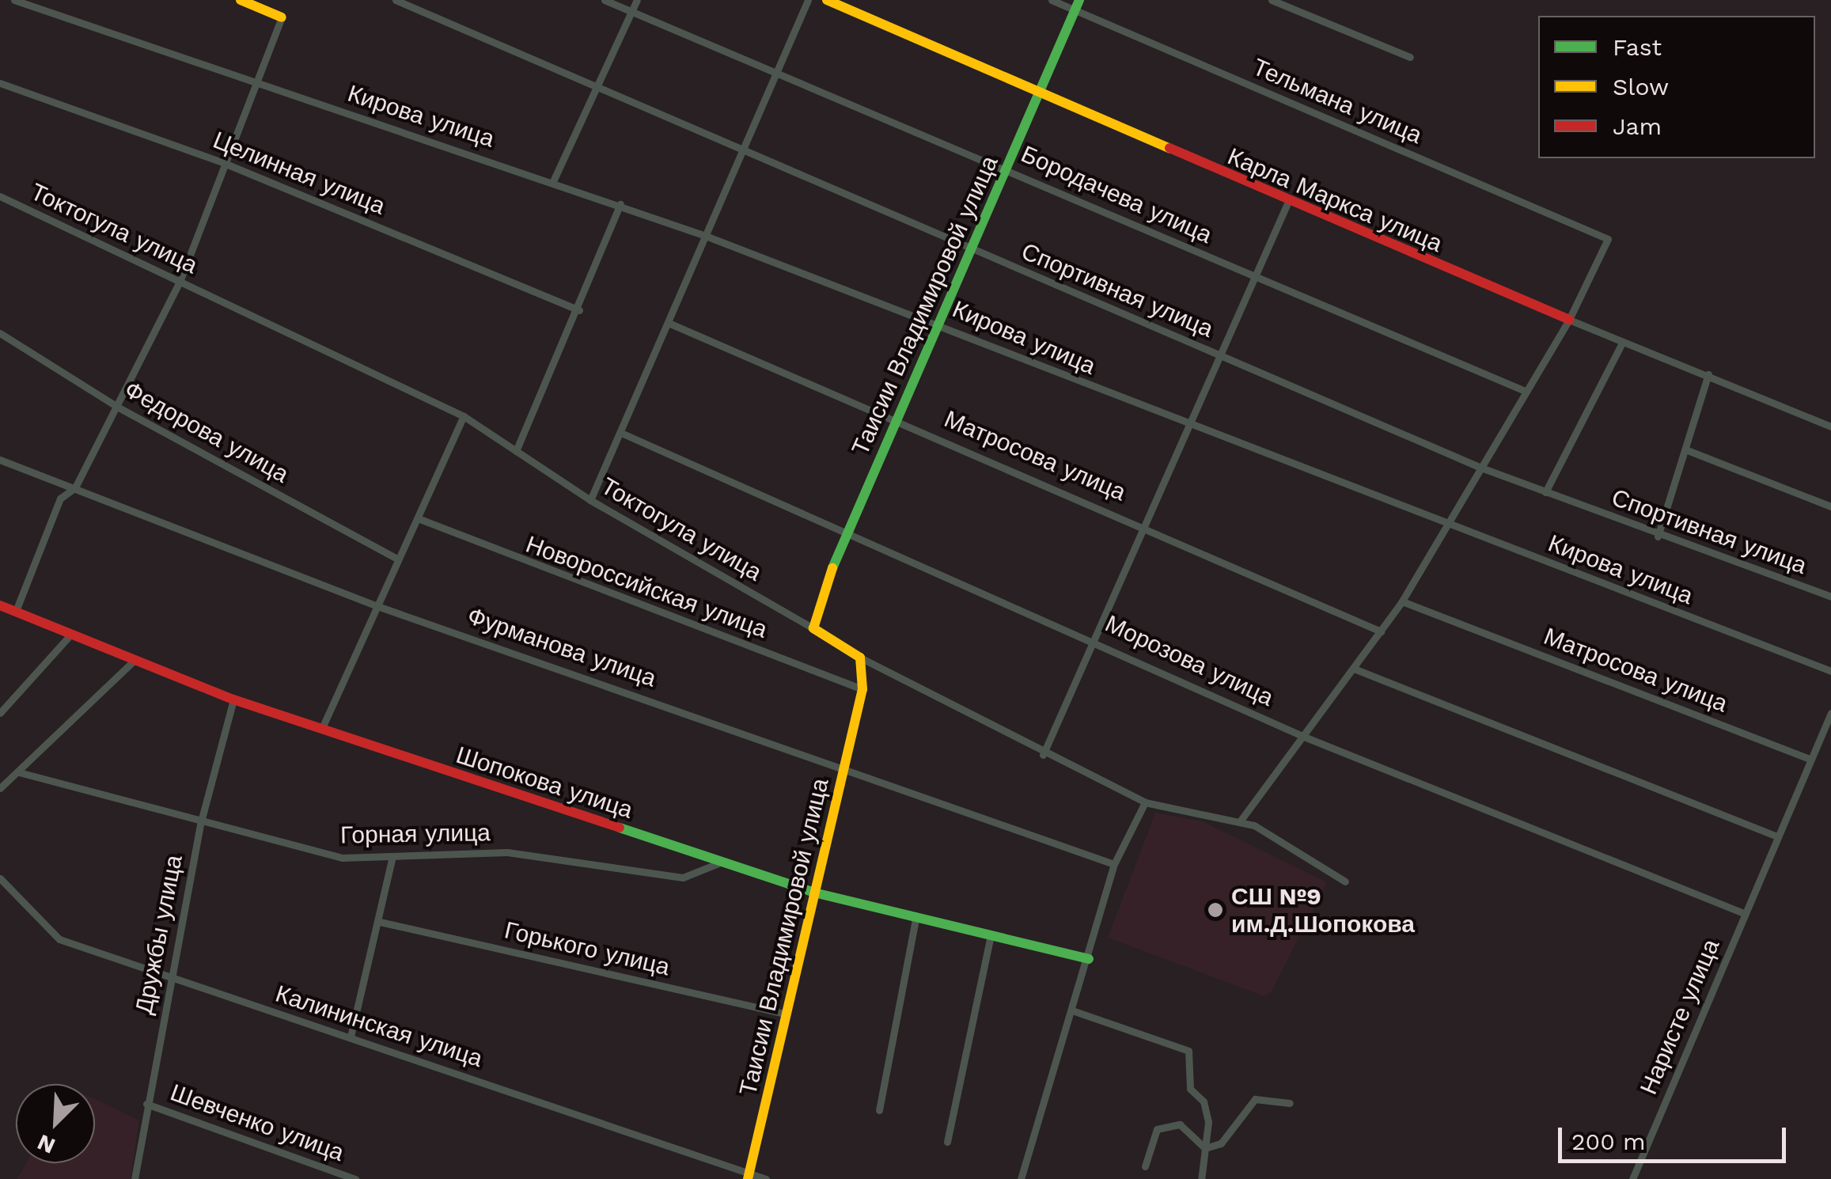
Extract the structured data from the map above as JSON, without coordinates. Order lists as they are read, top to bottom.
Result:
{
  "streets": {
    "street": [
      "Тельмана улица",
      "Кирова улица",
      "Целинная улица",
      "Бородачева улица",
      "Карла Маркса улица",
      "Токтогула улица",
      "Спортивная улица",
      "Таисии Владимировой улица",
      "Федорова улица",
      "Матросова улица",
      "Новороссийская улица",
      "Фурманова улица",
      "Морозова улица",
      "Шопокова улица",
      "Горная улица",
      "Дружбы улица",
      "Горького улица",
      "Наристе улица",
      "Калининская улица",
      "Шевченко улица"
    ]
  },
  "crossings": [
    ["Тельмана улица", "Карла Маркса улица"],
    ["Тельмана улица", "Таисии Владимировой улица"],
    ["Кирова улица", "Таисии Владимировой улица"],
    ["Бородачева улица", "Таисии Владимировой улица"],
    ["Карла Маркса улица", "Таисии Владимировой улица"],
    ["Токтогула улица", "Таисии Владимировой улица"],
    ["Спортивная улица", "Таисии Владимировой улица"],
    ["Таисии Владимировой улица", "Матросова улица"],
    ["Таисии Владимировой улица", "Новороссийская улица"],
    ["Таисии Владимировой улица", "Фурманова улица"],
    ["Таисии Владимировой улица", "Морозова улица"],
    ["Таисии Владимировой улица", "Шопокова улица"],
    ["Таисии Владимировой улица", "Горького улица"],
    ["Таисии Владимировой улица", "Калининская улица"],
    ["Матросова улица", "Наристе улица"],
    ["Морозова улица", "Наристе улица"],
    ["Шопокова улица", "Горная улица"],
    ["Шопокова улица", "Дружбы улица"],
    ["Горная улица", "Дружбы улица"],
    ["Дружбы улица", "Калининская улица"],
    ["Дружбы улица", "Шевченко улица"]
  ],
  "places": ["СШ №9 им.Д.Шопокова"],
  "legend": ["Fast", "Slow", "Jam"],
  "scale_bar": "200 m",
  "north": "bottom left"
}
